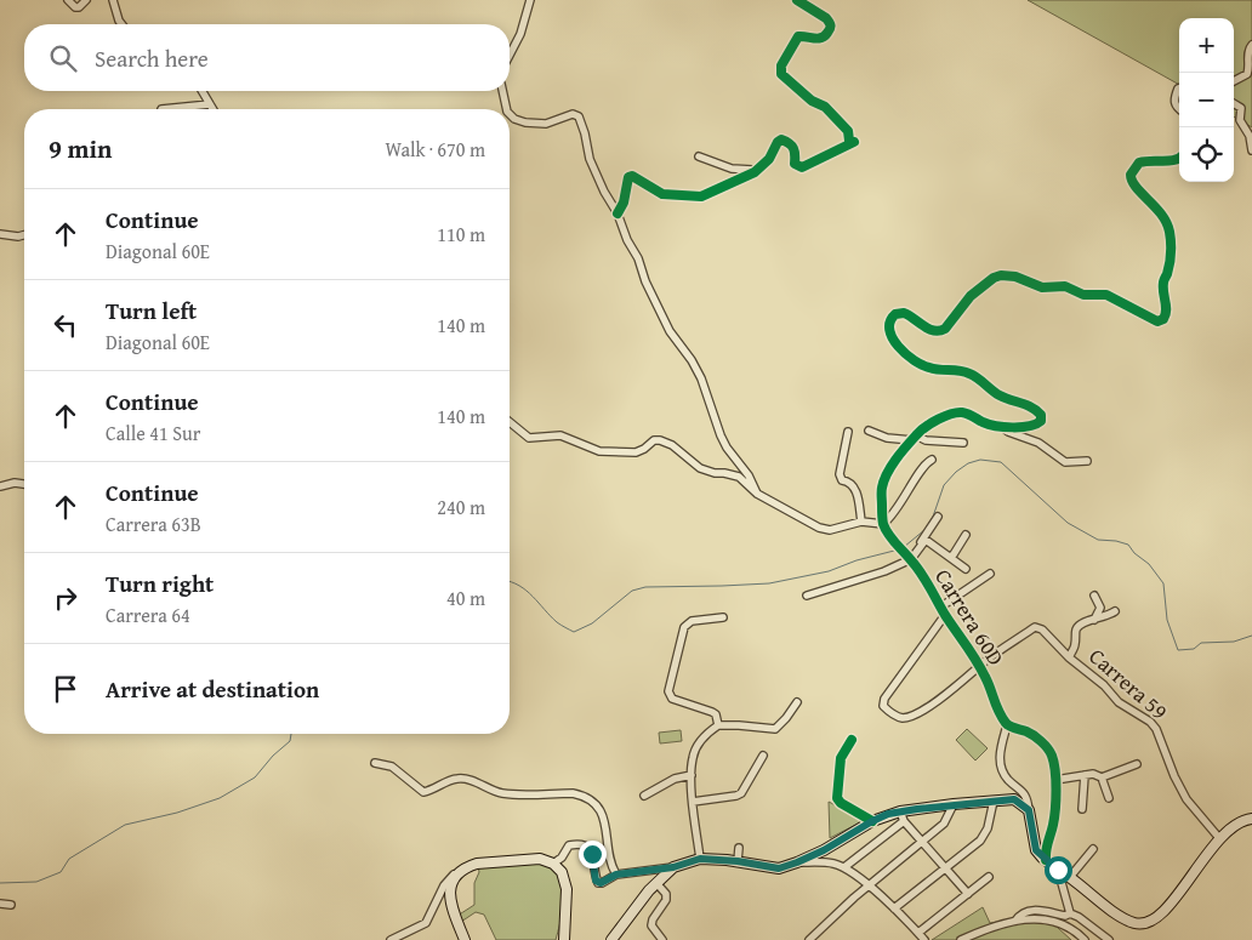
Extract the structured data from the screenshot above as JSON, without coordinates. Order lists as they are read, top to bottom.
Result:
{
  "streets": {
    "street": ["Carrera 60D", "Carrera 59"]
  },
  "crossings": [
    ["Carrera 60D", "Carrera 59"]
  ],
  "page": {
    "map_buttons": ["+", "−"],
    "search": "Search here",
    "heading": ["9 min", "Walk · 670 m"],
    "list": [
      ["Continue", "Diagonal 60E", "110 m"],
      ["Turn left", "Diagonal 60E", "140 m"],
      ["Continue", "Calle 41 Sur", "140 m"],
      ["Continue", "Carrera 63B", "240 m"],
      ["Turn right", "Carrera 64", "40 m"],
      "Arrive at destination"
    ]
  }
}
